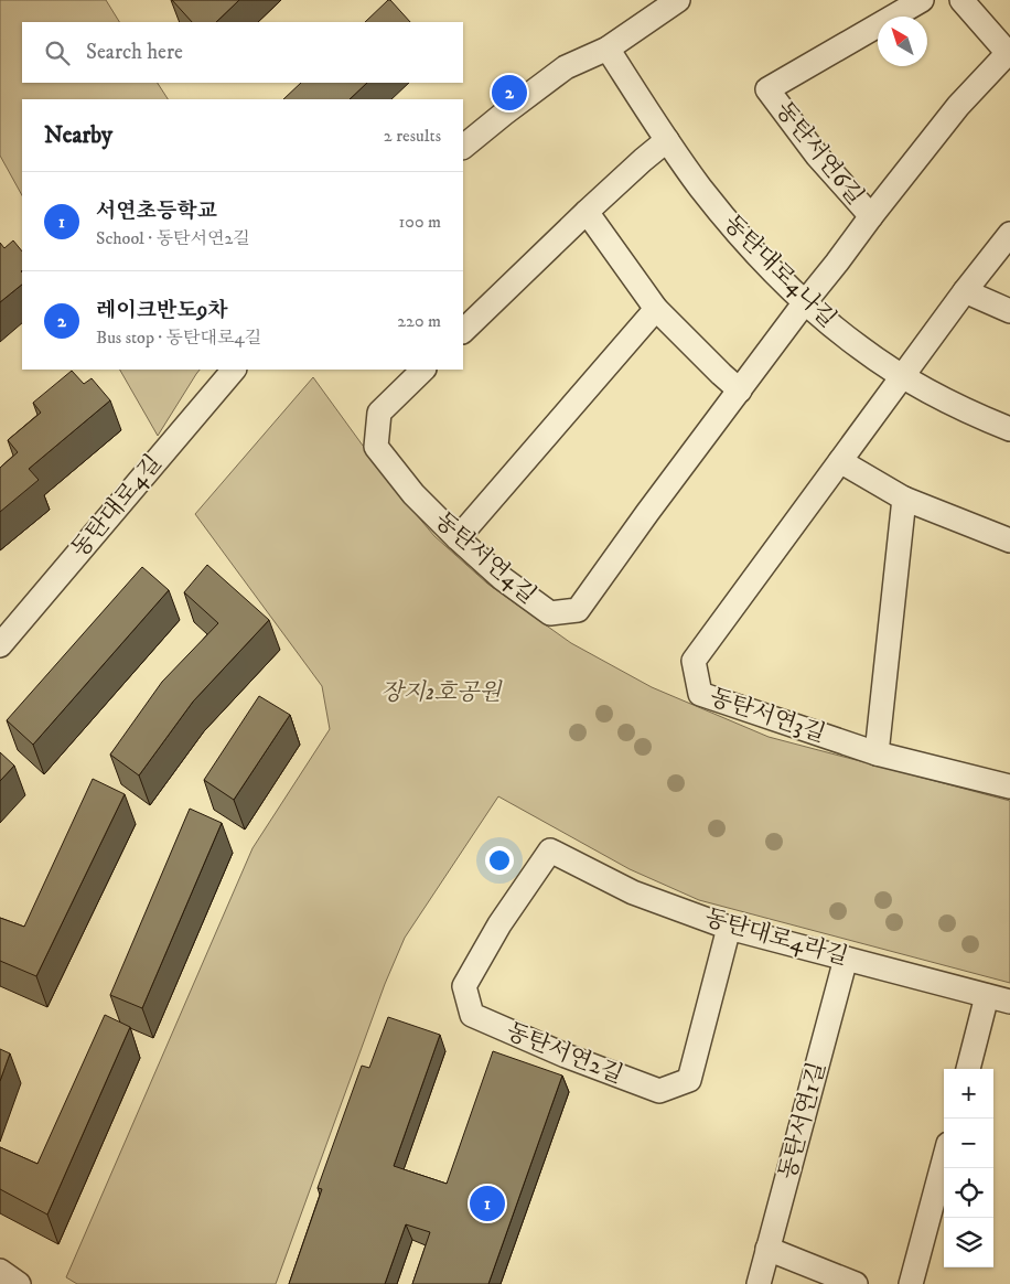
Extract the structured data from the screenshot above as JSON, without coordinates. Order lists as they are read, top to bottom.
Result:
{
  "streets": {
    "street": [
      "동탄서연6길",
      "동탄대로4나길",
      "동탄대로4길",
      "동탄서연4길",
      "동탄서연3길",
      "동탄대로4라길",
      "동탄서연2길",
      "동탄서연1길"
    ]
  },
  "crossings": [
    ["동탄서연6길", "동탄서연4길"],
    ["동탄대로4나길", "동탄서연4길"],
    ["동탄대로4나길", "동탄서연3길"],
    ["동탄대로4라길", "동탄서연2길"],
    ["동탄대로4라길", "동탄서연1길"]
  ],
  "parks": ["장지2호공원"],
  "north": "top left",
  "page": {
    "search": "Search here",
    "pins": ["2", "1"],
    "heading": ["Nearby", "2 results"],
    "list": [
      {
        "mark": "1",
        "name": "서연초등학교",
        "note": "School · 동탄서연2길",
        "value": "100 m"
      },
      {
        "mark": "2",
        "name": "레이크반도9차",
        "note": "Bus stop · 동탄대로4길",
        "value": "220 m"
      }
    ],
    "map_buttons": ["+", "−"]
  }
}
